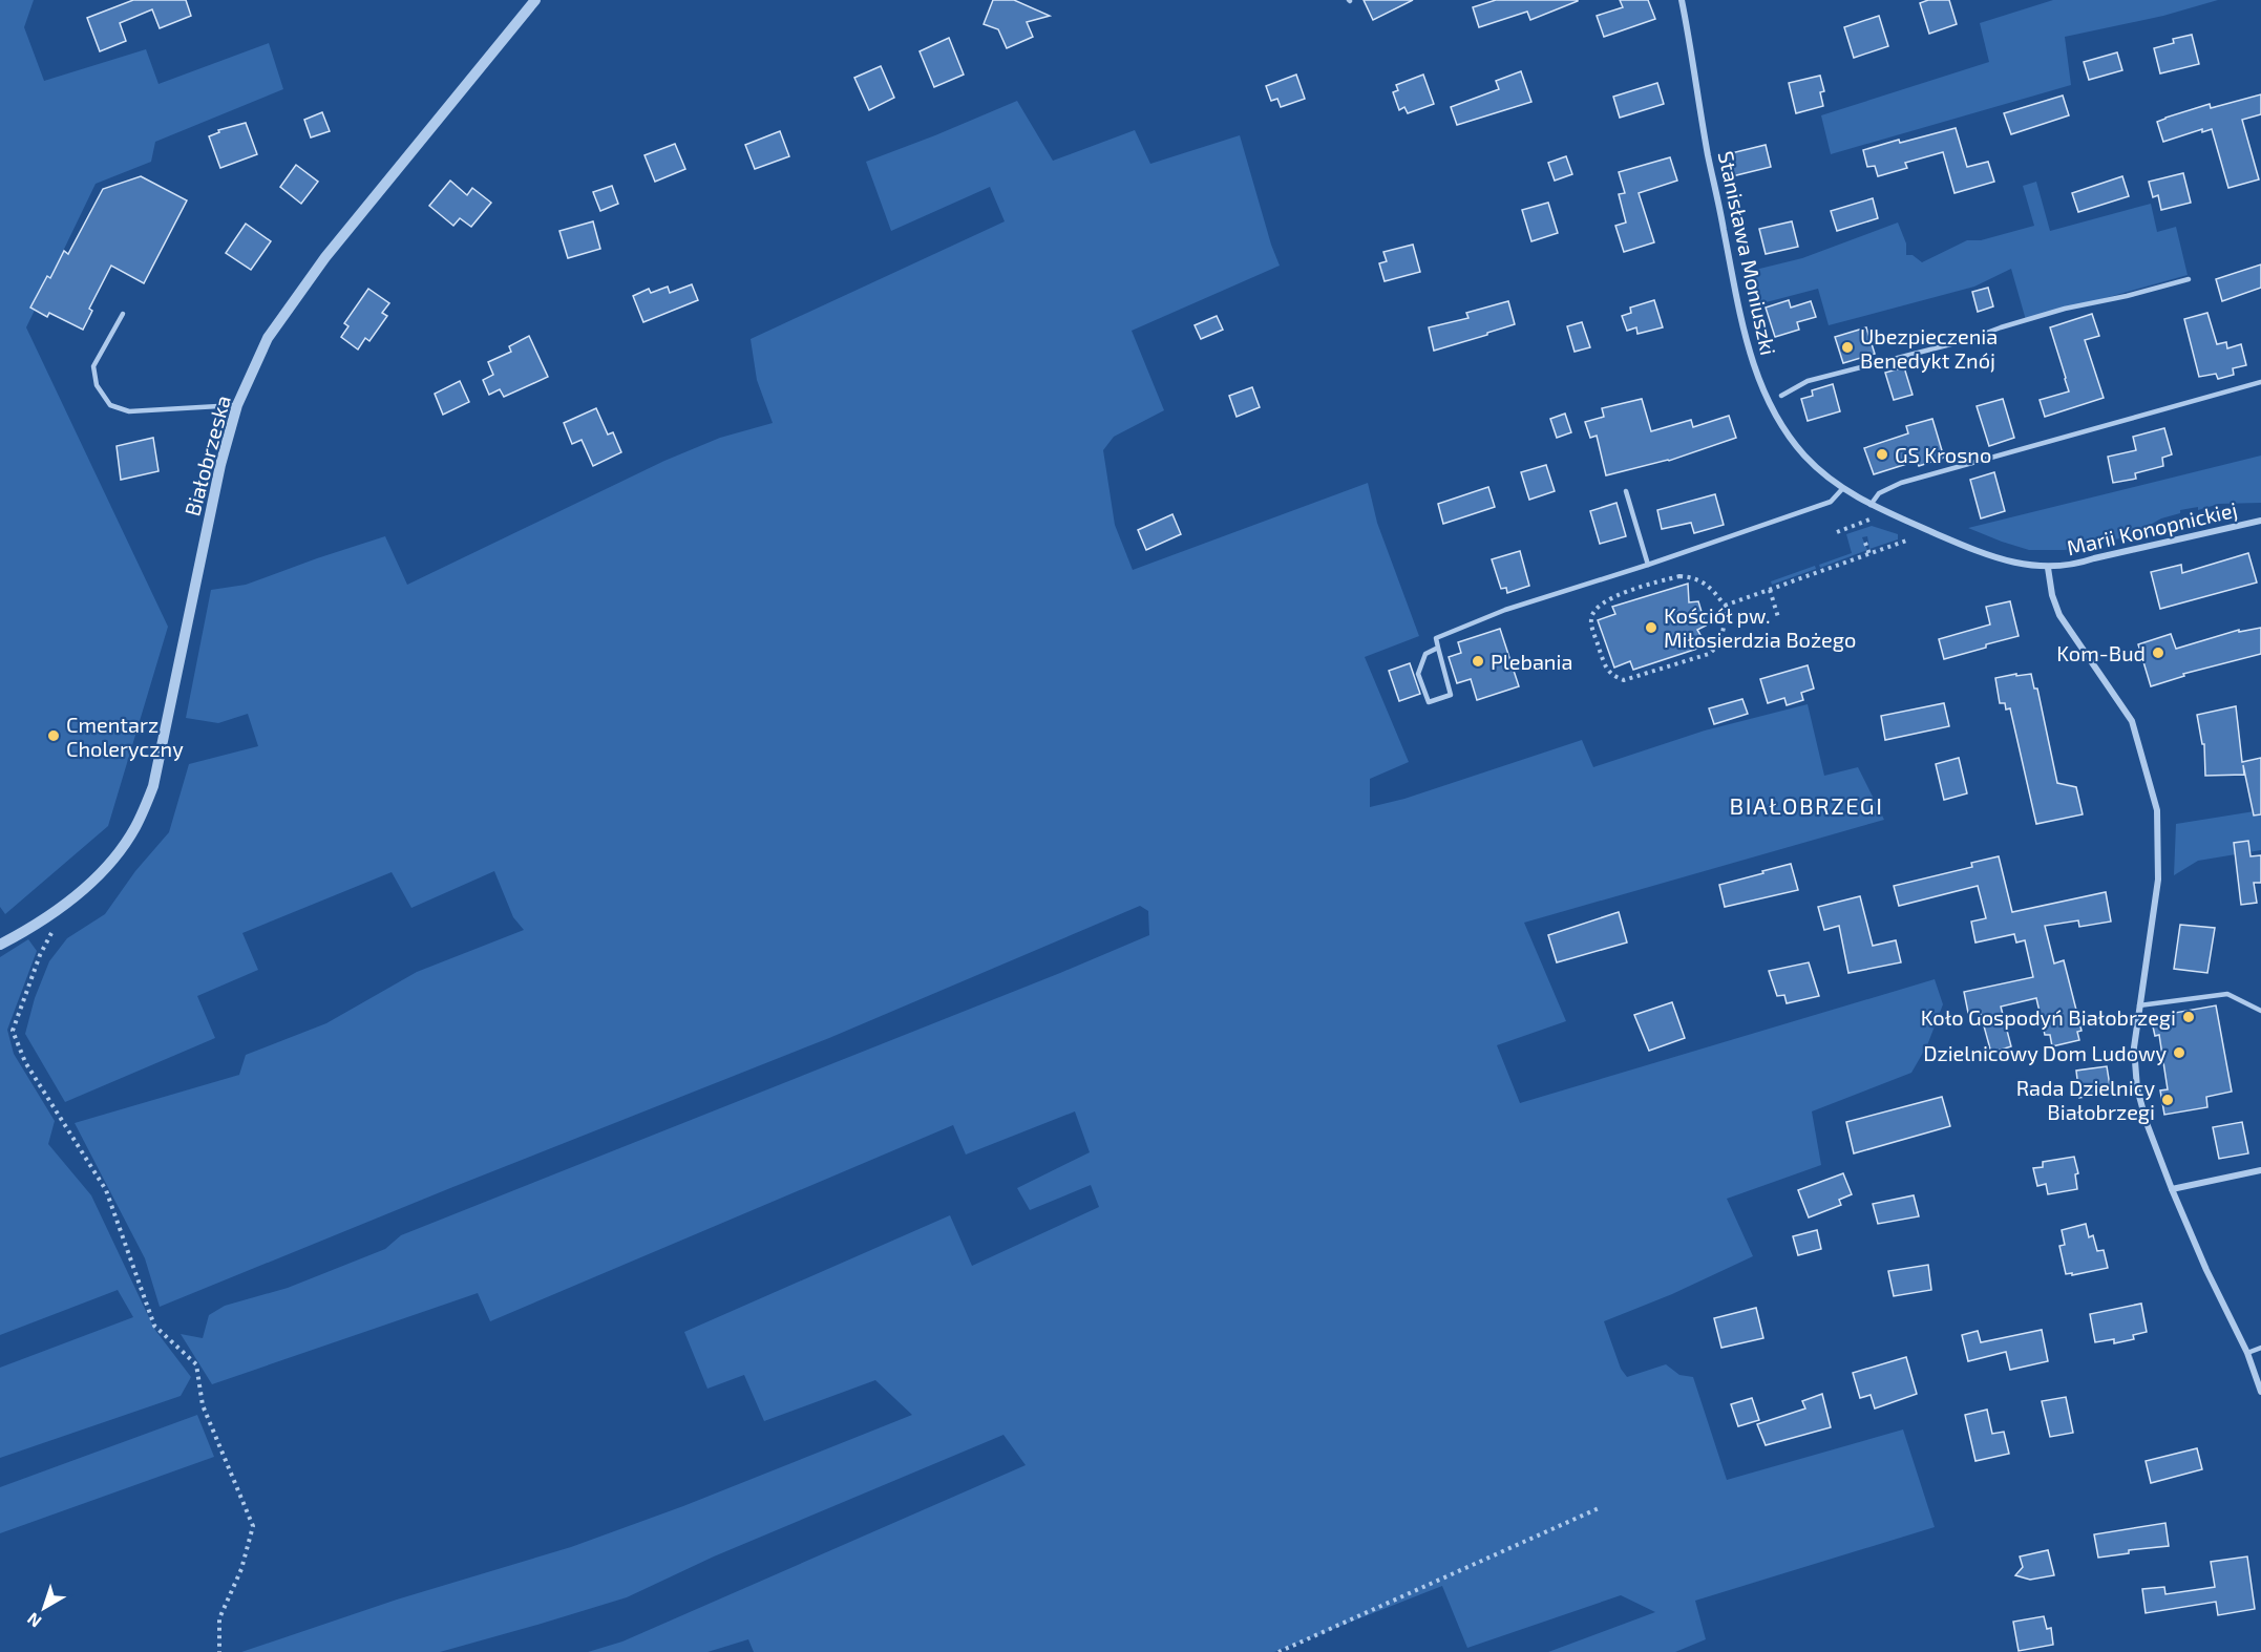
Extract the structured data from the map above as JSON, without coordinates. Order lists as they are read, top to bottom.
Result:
{
  "streets": {
    "street": ["Stanisława Moniuszki", "Białobrzeska", "Marii Konopnickiej"]
  },
  "crossings": [
    ["Stanisława Moniuszki", "Marii Konopnickiej"]
  ],
  "districts": ["BIAŁOBRZEGI"],
  "places": [
    "Ubezpieczenia Benedykt Znój",
    "GS Krosno",
    "Kościół pw. Miłosierdzia Bożego",
    "Kom-Bud",
    "Plebania",
    "Cmentarz Choleryczny",
    "Koło Gospodyń Białobrzegi",
    "Dzielnicowy Dom Ludowy",
    "Rada Dzielnicy Białobrzegi"
  ],
  "north": "bottom left"
}
